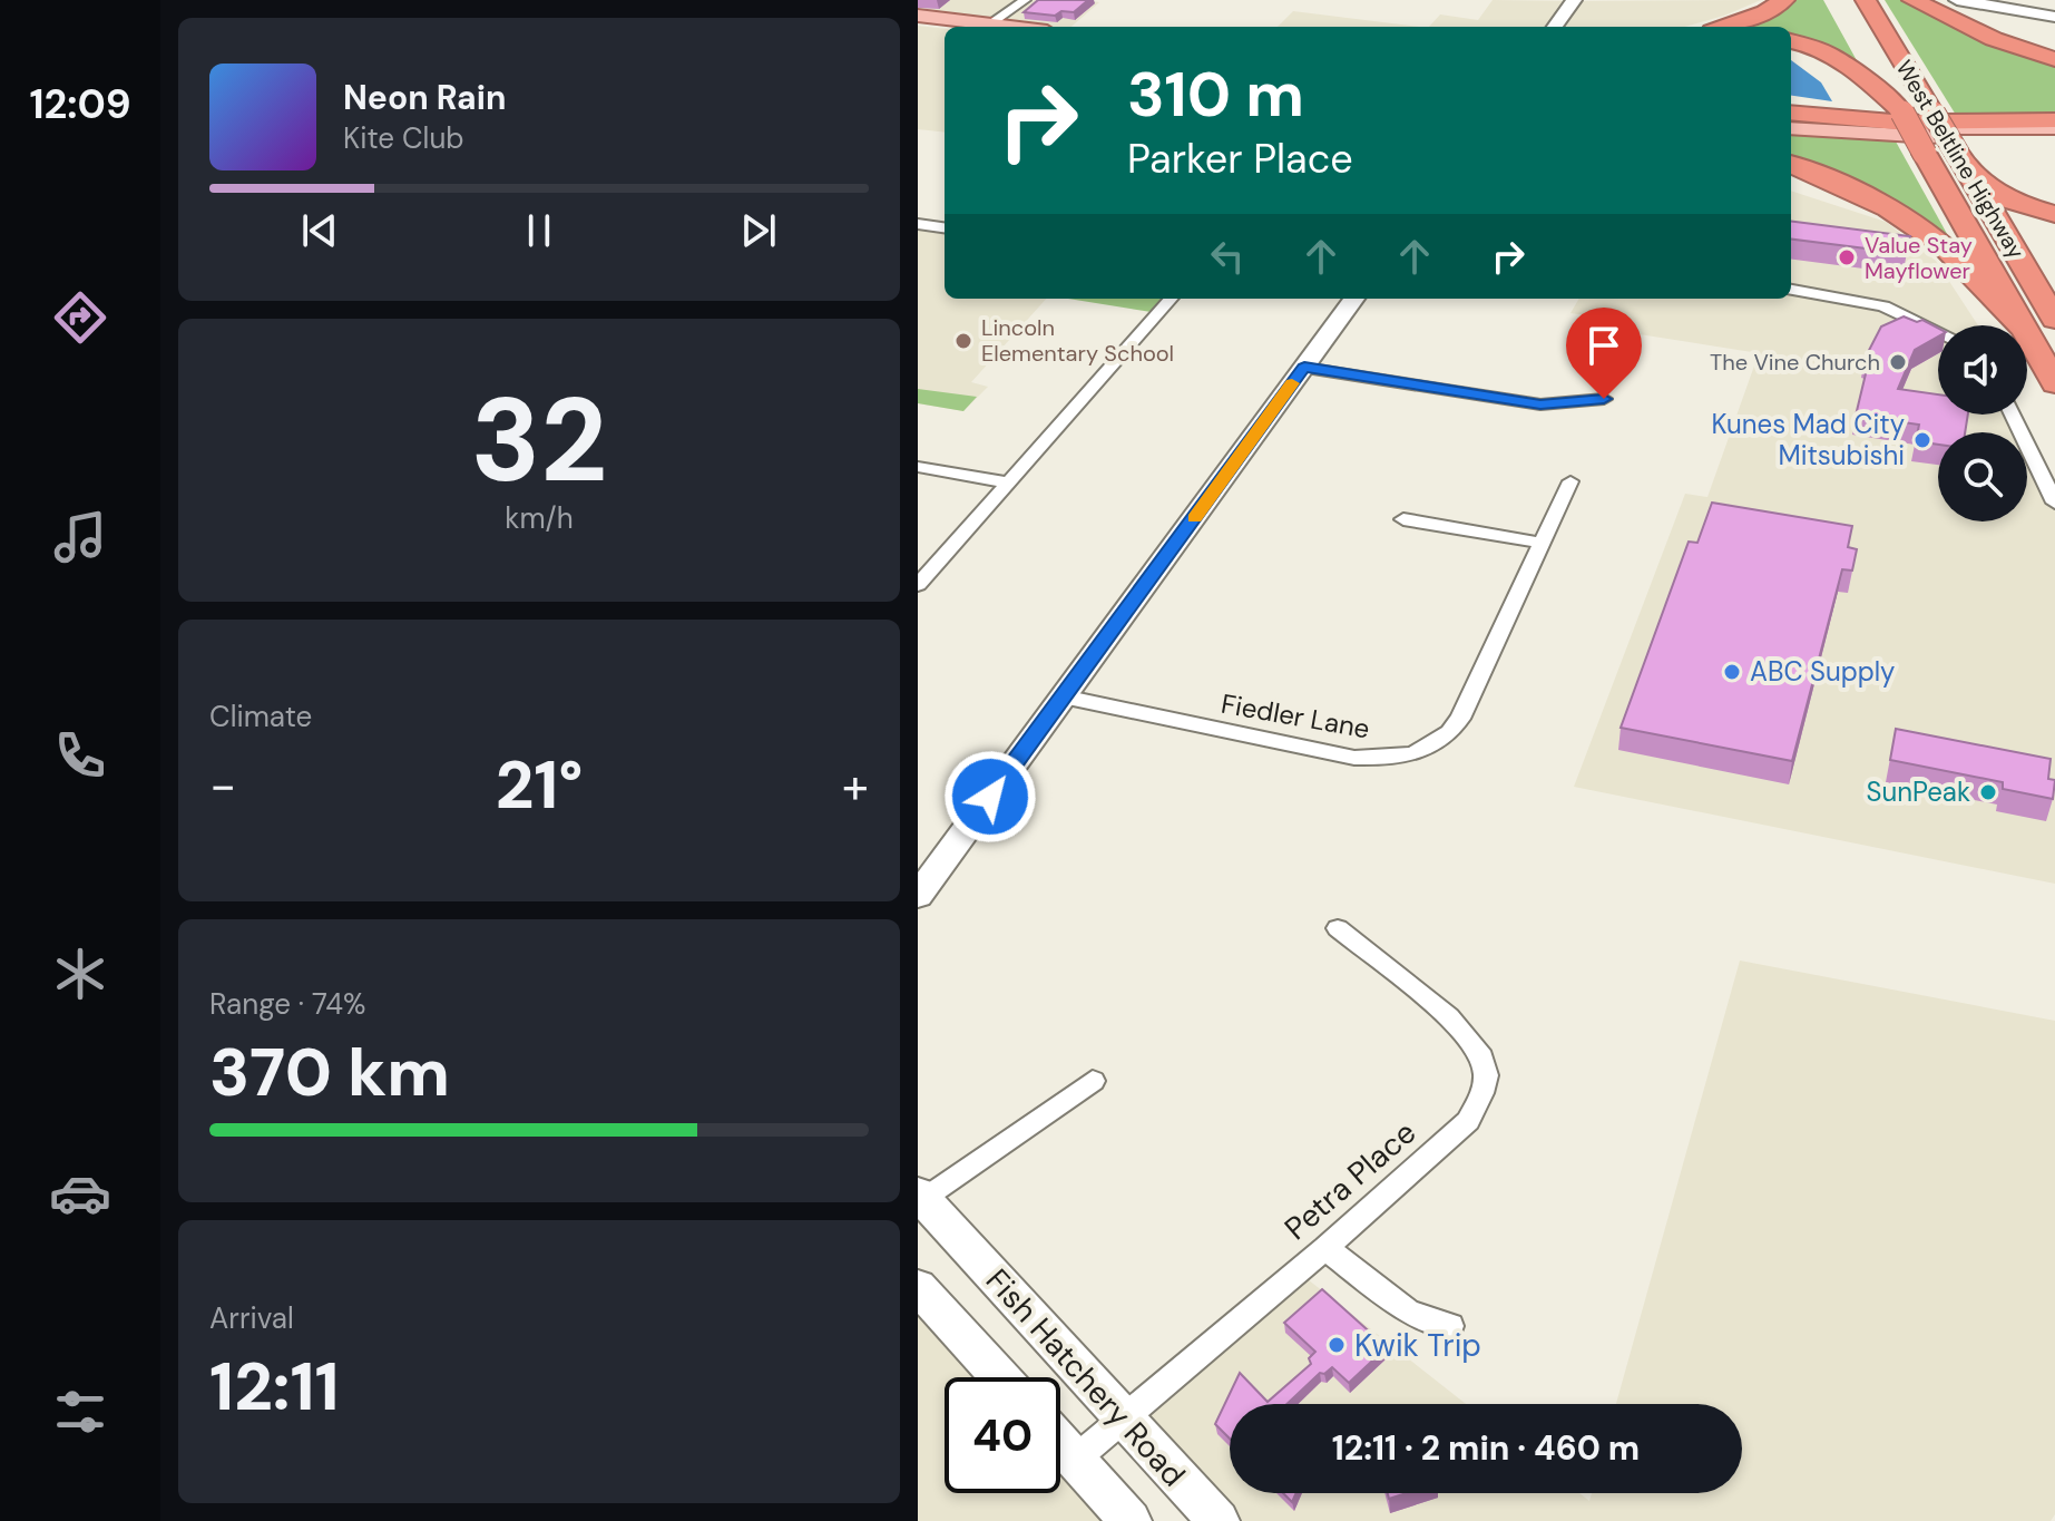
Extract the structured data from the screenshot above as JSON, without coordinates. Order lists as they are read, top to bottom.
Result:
{
  "streets": {
    "highway": ["West Beltline Highway"],
    "street": ["Fiedler Lane", "Petra Place", "Fish Hatchery Road"]
  },
  "crossings": [
    ["Petra Place", "Fish Hatchery Road"]
  ],
  "places": [
    "Value Stay Mayflower",
    "Lincoln Elementary School",
    "The Vine Church",
    "Kunes Mad City Mitsubishi",
    "ABC Supply",
    "SunPeak",
    "Kwik Trip"
  ],
  "page": {
    "tabs": "12:09",
    "turn": ["310 m", "Parker Place"],
    "song": ["Neon Rain", "Kite Club"],
    "tile": [
      ["32", "km/h"],
      "Climate",
      ["Range · 74%", "370 km"],
      ["Arrival", "12:11"]
    ],
    "heat": ["−", "21°", "+"],
    "limit": "40",
    "trip": "12:11 · 2 min · 460 m"
  }
}
